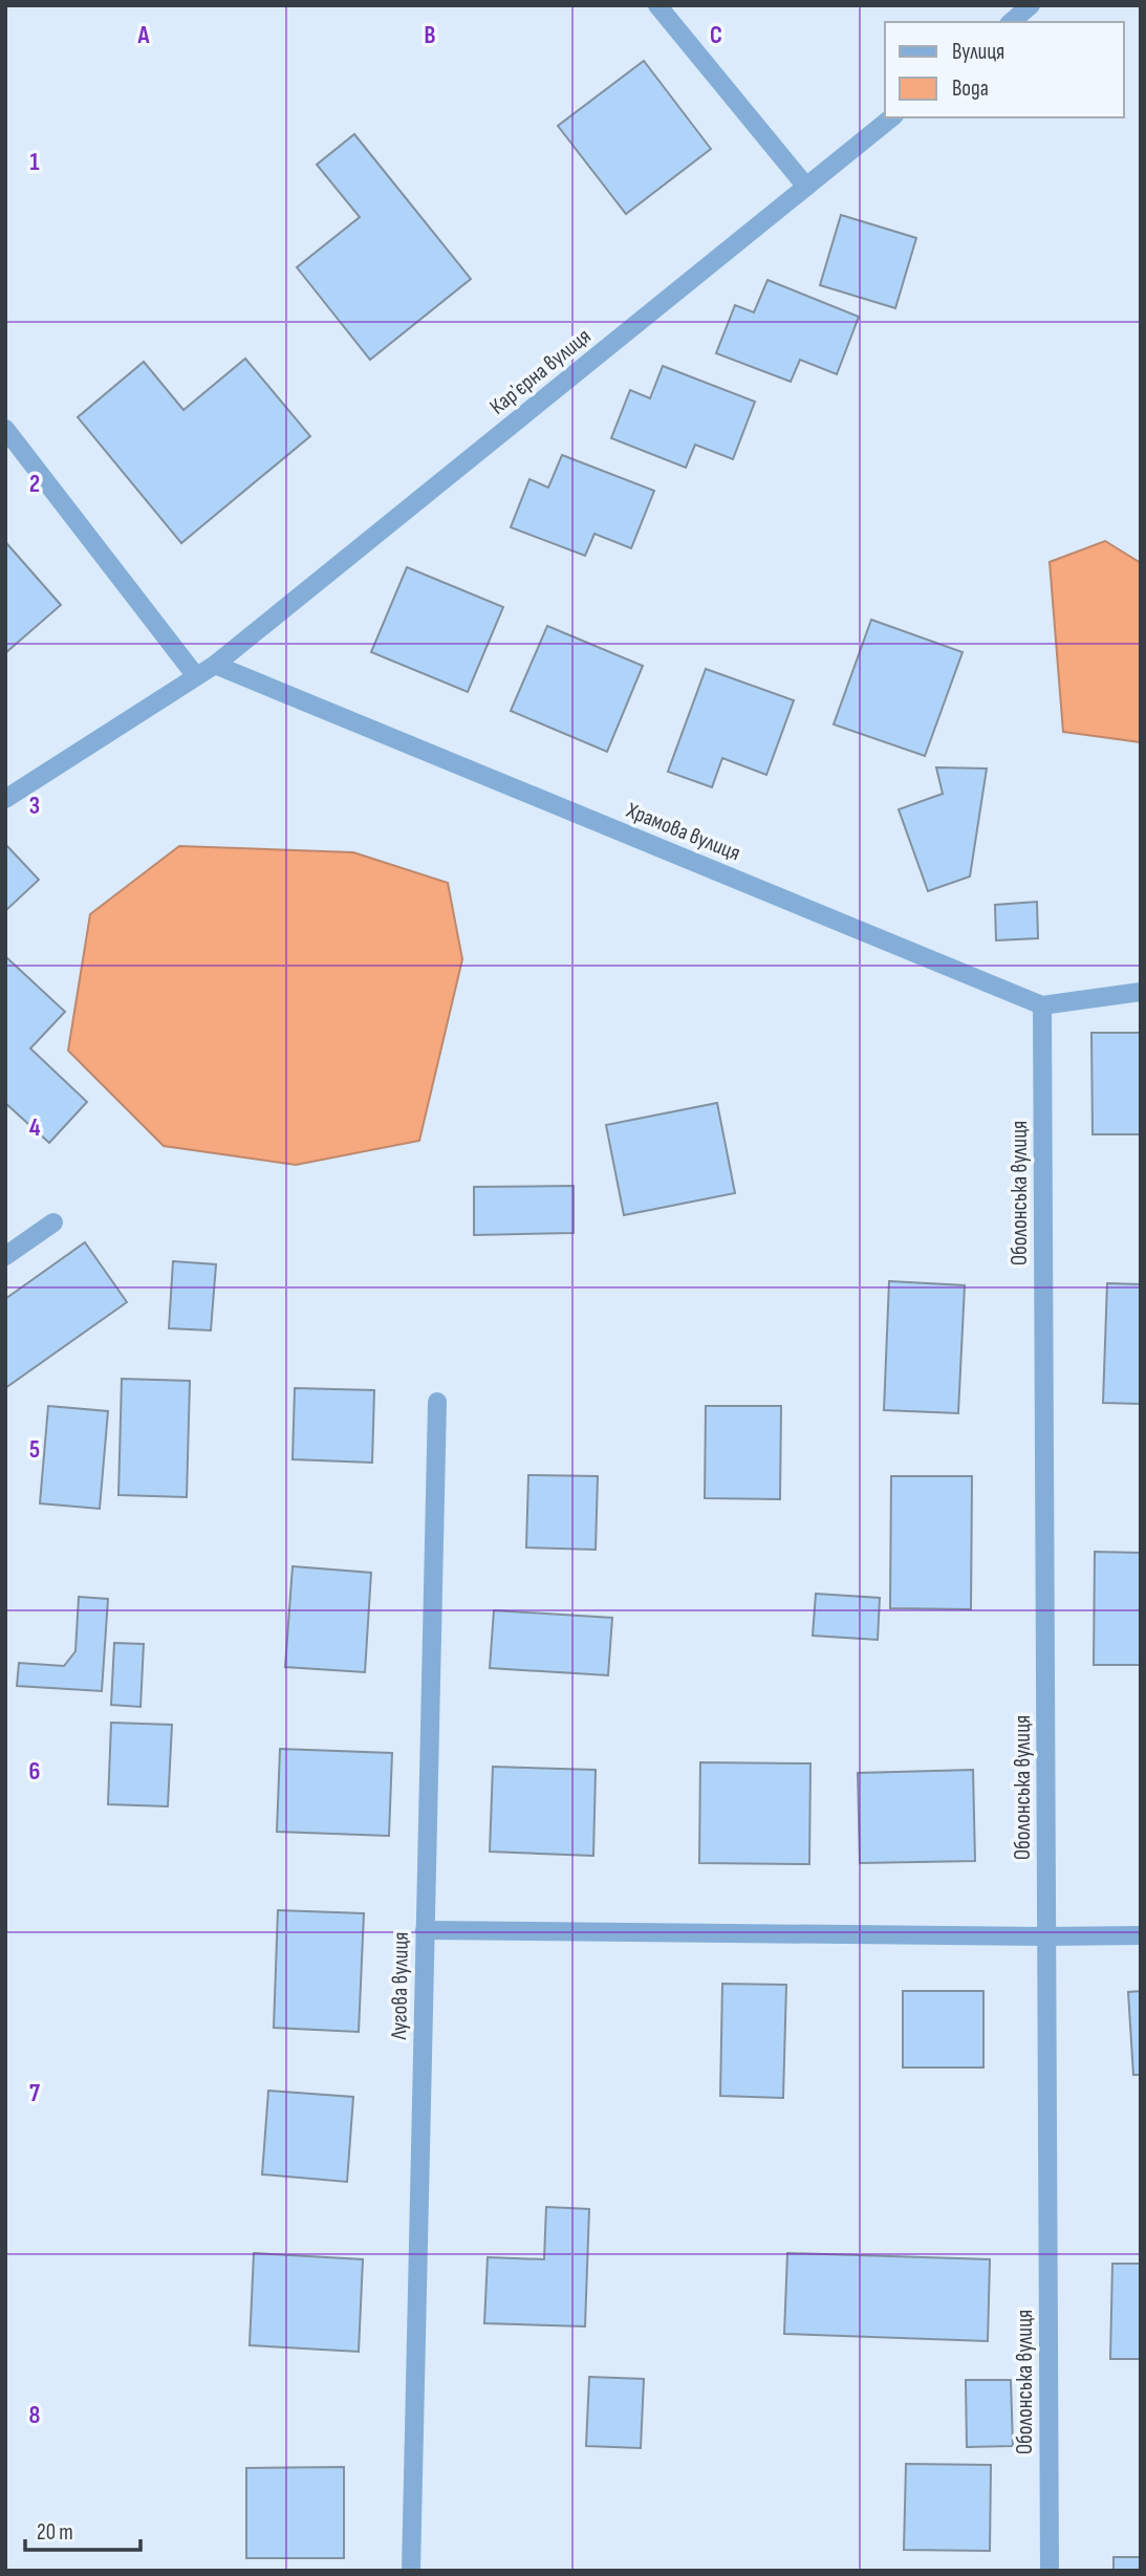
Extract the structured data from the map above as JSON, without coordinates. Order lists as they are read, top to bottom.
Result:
{
  "streets": {
    "street": [
      "Карʼєрна вулиця",
      "Храмова вулиця",
      "Оболонська вулиця",
      "Лугова вулиця"
    ]
  },
  "crossings": [
    ["Карʼєрна вулиця", "Храмова вулиця"],
    ["Храмова вулиця", "Оболонська вулиця"]
  ],
  "legend": ["Вулиця", "Вода"],
  "scale_bar": "20 m",
  "grid": {
    "columns": ["A", "B", "C"],
    "rows": [
      "1",
      "2",
      "3",
      "4",
      "5",
      "6",
      "7",
      "8"
    ]
  }
}
